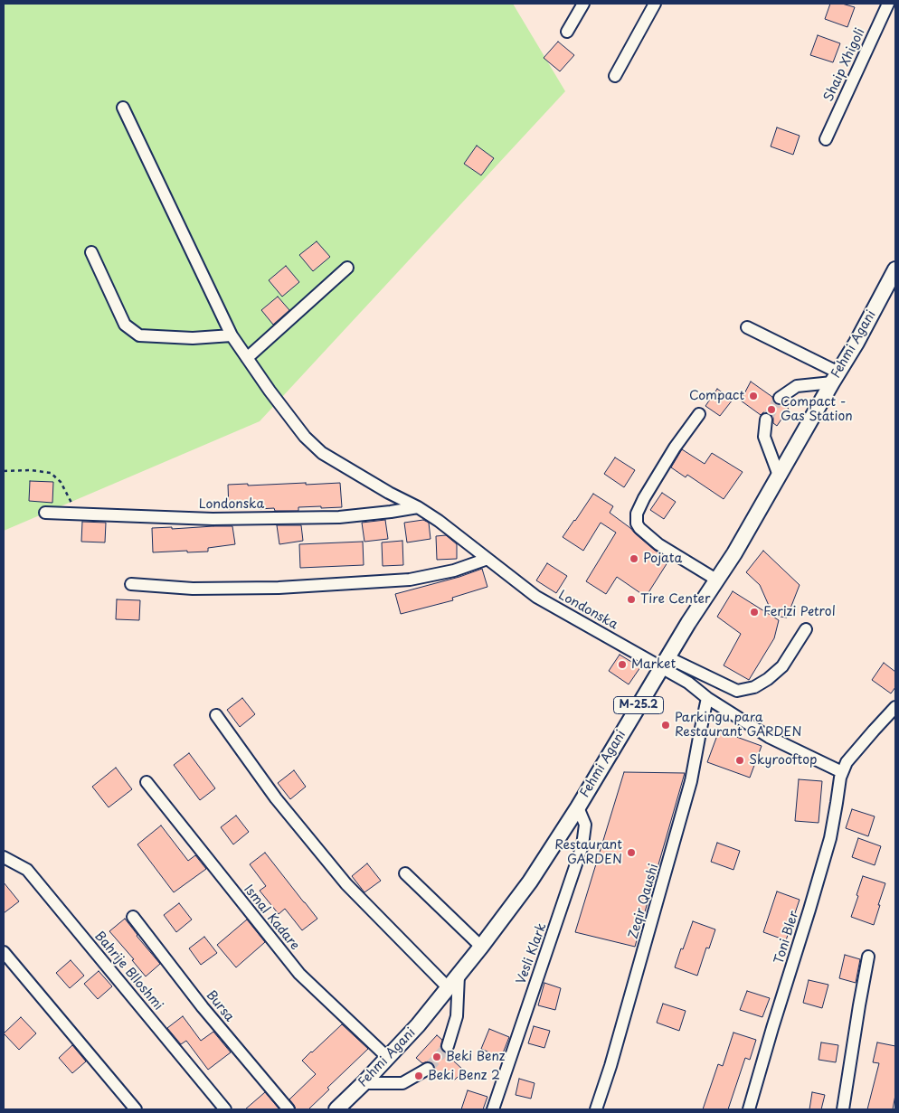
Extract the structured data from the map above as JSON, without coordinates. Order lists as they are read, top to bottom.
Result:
{
  "streets": {
    "main road": ["Fehmi Agani", "M-25.2"],
    "street": [
      "Shaip Xhigoli",
      "Londonska",
      "Zeqir Qaushi",
      "Ismal Kadare",
      "Toni Bler",
      "Vesli Klark",
      "Bahrije Blloshmi",
      "Bursa"
    ]
  },
  "crossings": [
    ["Fehmi Agani", "Londonska"],
    ["Fehmi Agani", "Ismal Kadare"],
    ["Fehmi Agani", "Vesli Klark"]
  ],
  "places": [
    "Compact",
    "Compact - Gas Station",
    "Pojata",
    "Tire Center",
    "Ferizi Petrol",
    "Market",
    "Parkingu para Restaurant GARDEN",
    "Skyrooftop",
    "Restaurant GARDEN",
    "Beki Benz",
    "Beki Benz 2"
  ]
}
